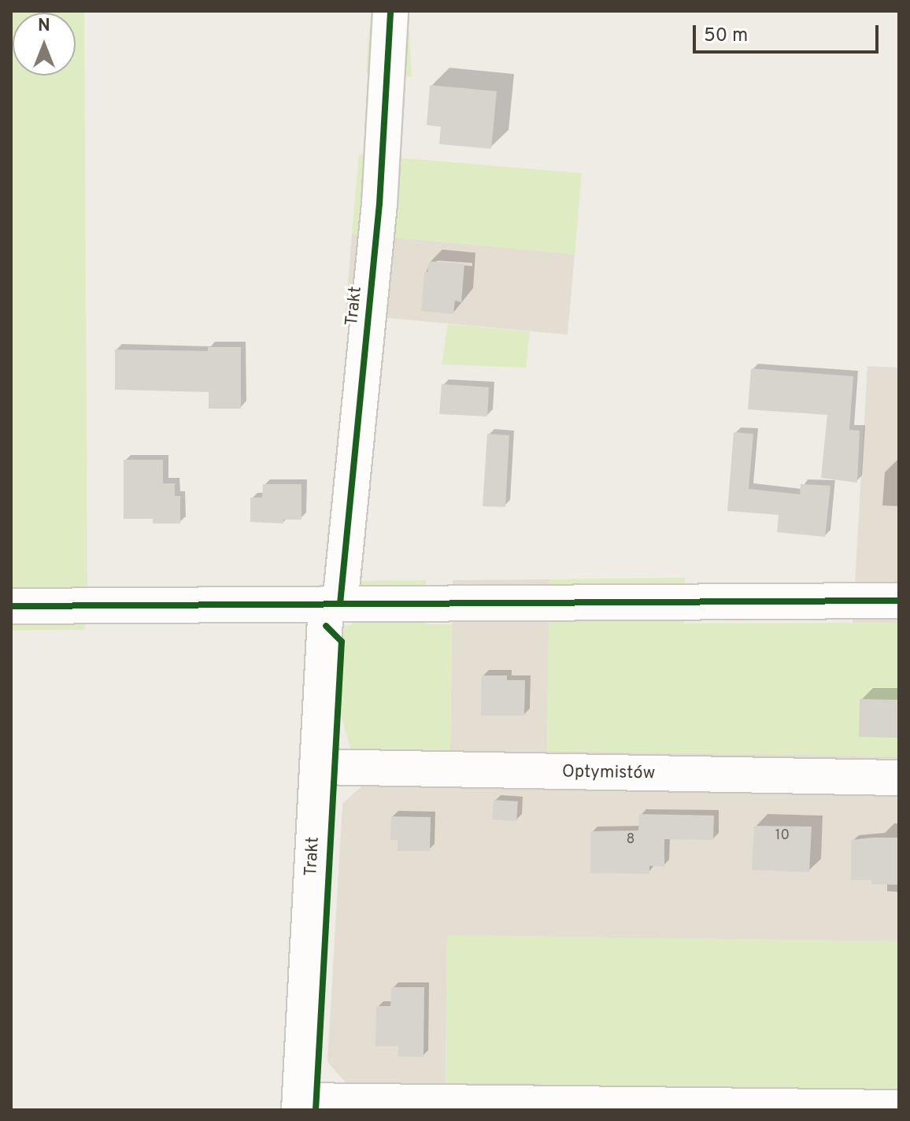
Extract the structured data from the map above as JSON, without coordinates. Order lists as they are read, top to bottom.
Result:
{
  "streets": {
    "street": ["Trakt", "Optymistów"]
  },
  "crossings": [
    ["Trakt", "Optymistów"]
  ],
  "house_numbers": ["10", "8"],
  "scale_bar": "50 m",
  "north": "top"
}
